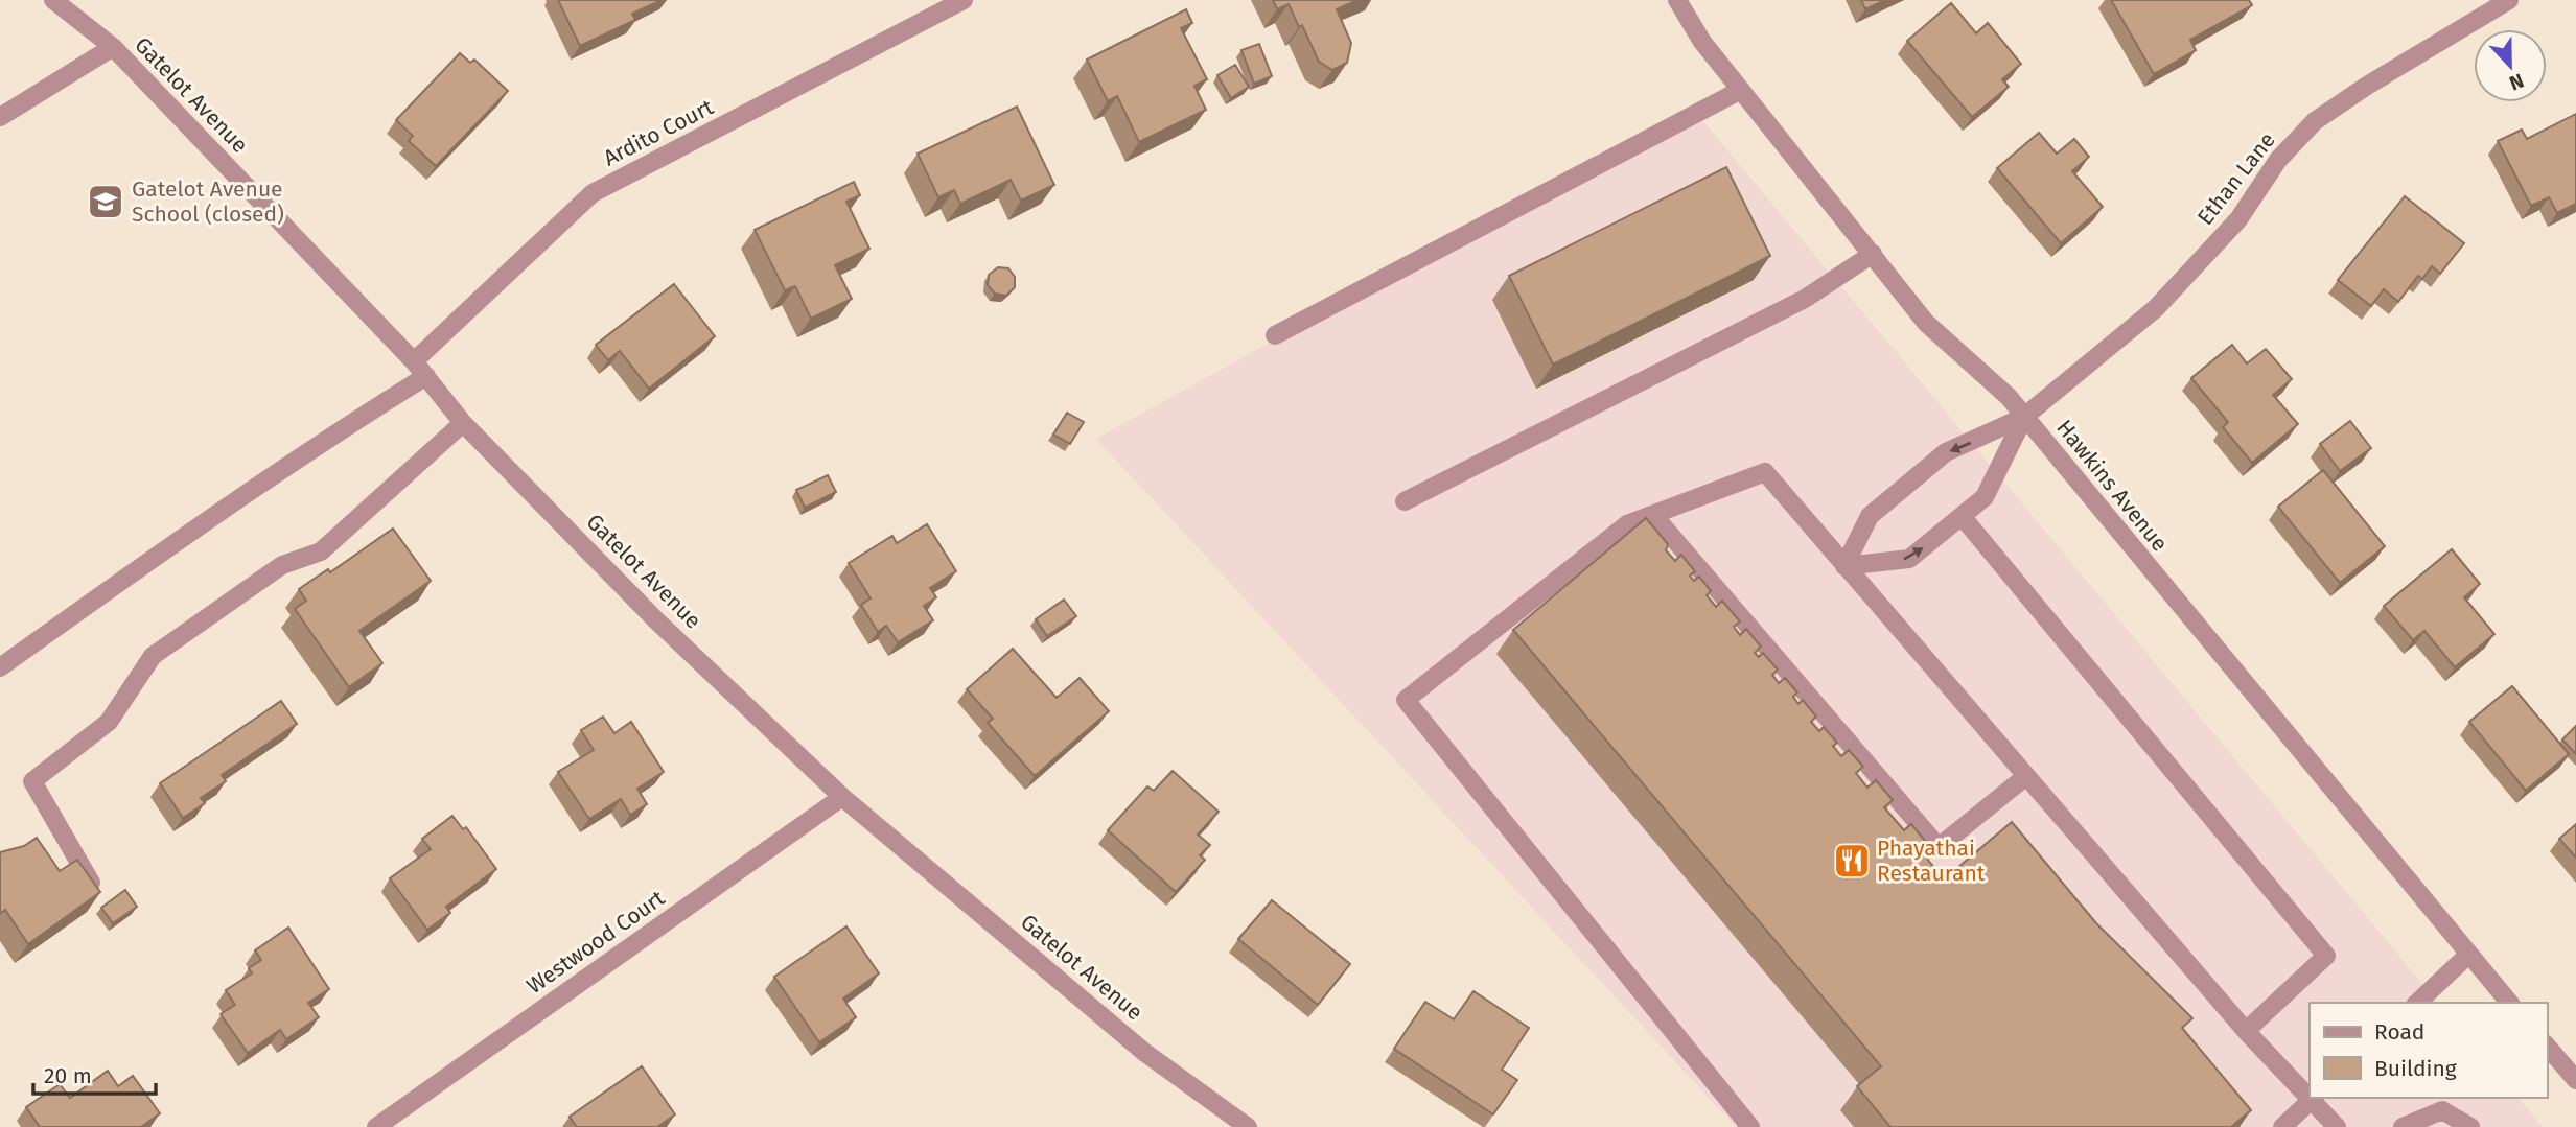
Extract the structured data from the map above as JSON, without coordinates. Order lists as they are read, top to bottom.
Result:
{
  "streets": {
    "street": [
      "Gatelot Avenue",
      "Ardito Court",
      "Ethan Lane",
      "Hawkins Avenue",
      "Westwood Court"
    ]
  },
  "crossings": [
    ["Gatelot Avenue", "Ardito Court"],
    ["Gatelot Avenue", "Westwood Court"],
    ["Ethan Lane", "Hawkins Avenue"]
  ],
  "places": {
    "school or university": ["Gatelot Avenue School (closed)"],
    "restaurant": ["Phayathai Restaurant"]
  },
  "legend": ["Road", "Building"],
  "scale_bar": "20 m",
  "north": "bottom"
}
